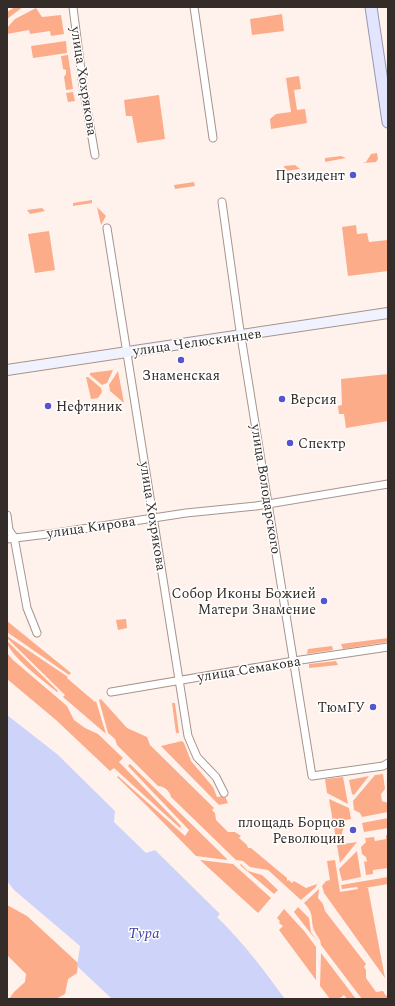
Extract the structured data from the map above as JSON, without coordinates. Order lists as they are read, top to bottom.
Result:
{
  "streets": {
    "main road": ["улица Челюскинцев"],
    "street": [
      "улица Хохрякова",
      "улица Володарского",
      "улица Кирова",
      "улица Семакова"
    ]
  },
  "crossings": [
    ["улица Хохрякова", "улица Челюскинцев"],
    ["улица Хохрякова", "улица Кирова"],
    ["улица Хохрякова", "улица Семакова"],
    ["улица Челюскинцев", "улица Володарского"],
    ["улица Володарского", "улица Кирова"],
    ["улица Володарского", "улица Семакова"]
  ],
  "water": ["Тура"],
  "places": [
    "Президент",
    "Знаменская",
    "Версия",
    "Нефтяник",
    "Спектр",
    "Собор Иконы Божией Матери Знамение",
    "ТюмГУ",
    "площадь Борцов Революции"
  ]
}
